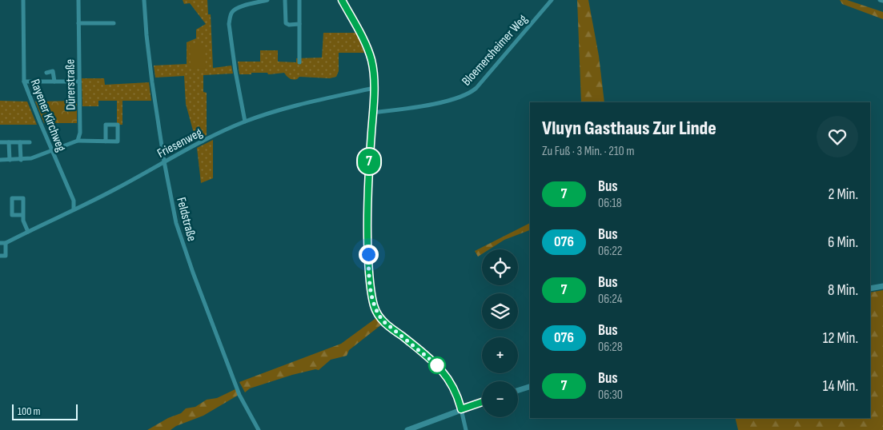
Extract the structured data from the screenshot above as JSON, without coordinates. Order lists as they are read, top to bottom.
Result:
{
  "streets": {
    "street": [
      "Bloemersheimer Weg",
      "Dürerstraße",
      "Rayener Kirchweg",
      "Friesenweg",
      "Feldstraße"
    ]
  },
  "crossings": [
    ["Rayener Kirchweg", "Friesenweg"],
    ["Friesenweg", "Feldstraße"]
  ],
  "lines": ["bus line 7"],
  "scale_bar": "100 m",
  "page": {
    "on_map": "7",
    "heading": ["Vluyn Gasthaus Zur Linde", "Zu Fuß · 3 Min. · 210 m"],
    "list": [
      {
        "mark": "7",
        "name": "Bus",
        "note": "06:18",
        "value": "2 Min."
      },
      {
        "mark": "076",
        "name": "Bus",
        "note": "06:22",
        "value": "6 Min."
      },
      {
        "mark": "7",
        "name": "Bus",
        "note": "06:24",
        "value": "8 Min."
      },
      {
        "mark": "076",
        "name": "Bus",
        "note": "06:28",
        "value": "12 Min."
      },
      {
        "mark": "7",
        "name": "Bus",
        "note": "06:30",
        "value": "14 Min."
      }
    ],
    "map_buttons": ["+", "−"],
    "scale": "100 m"
  }
}
